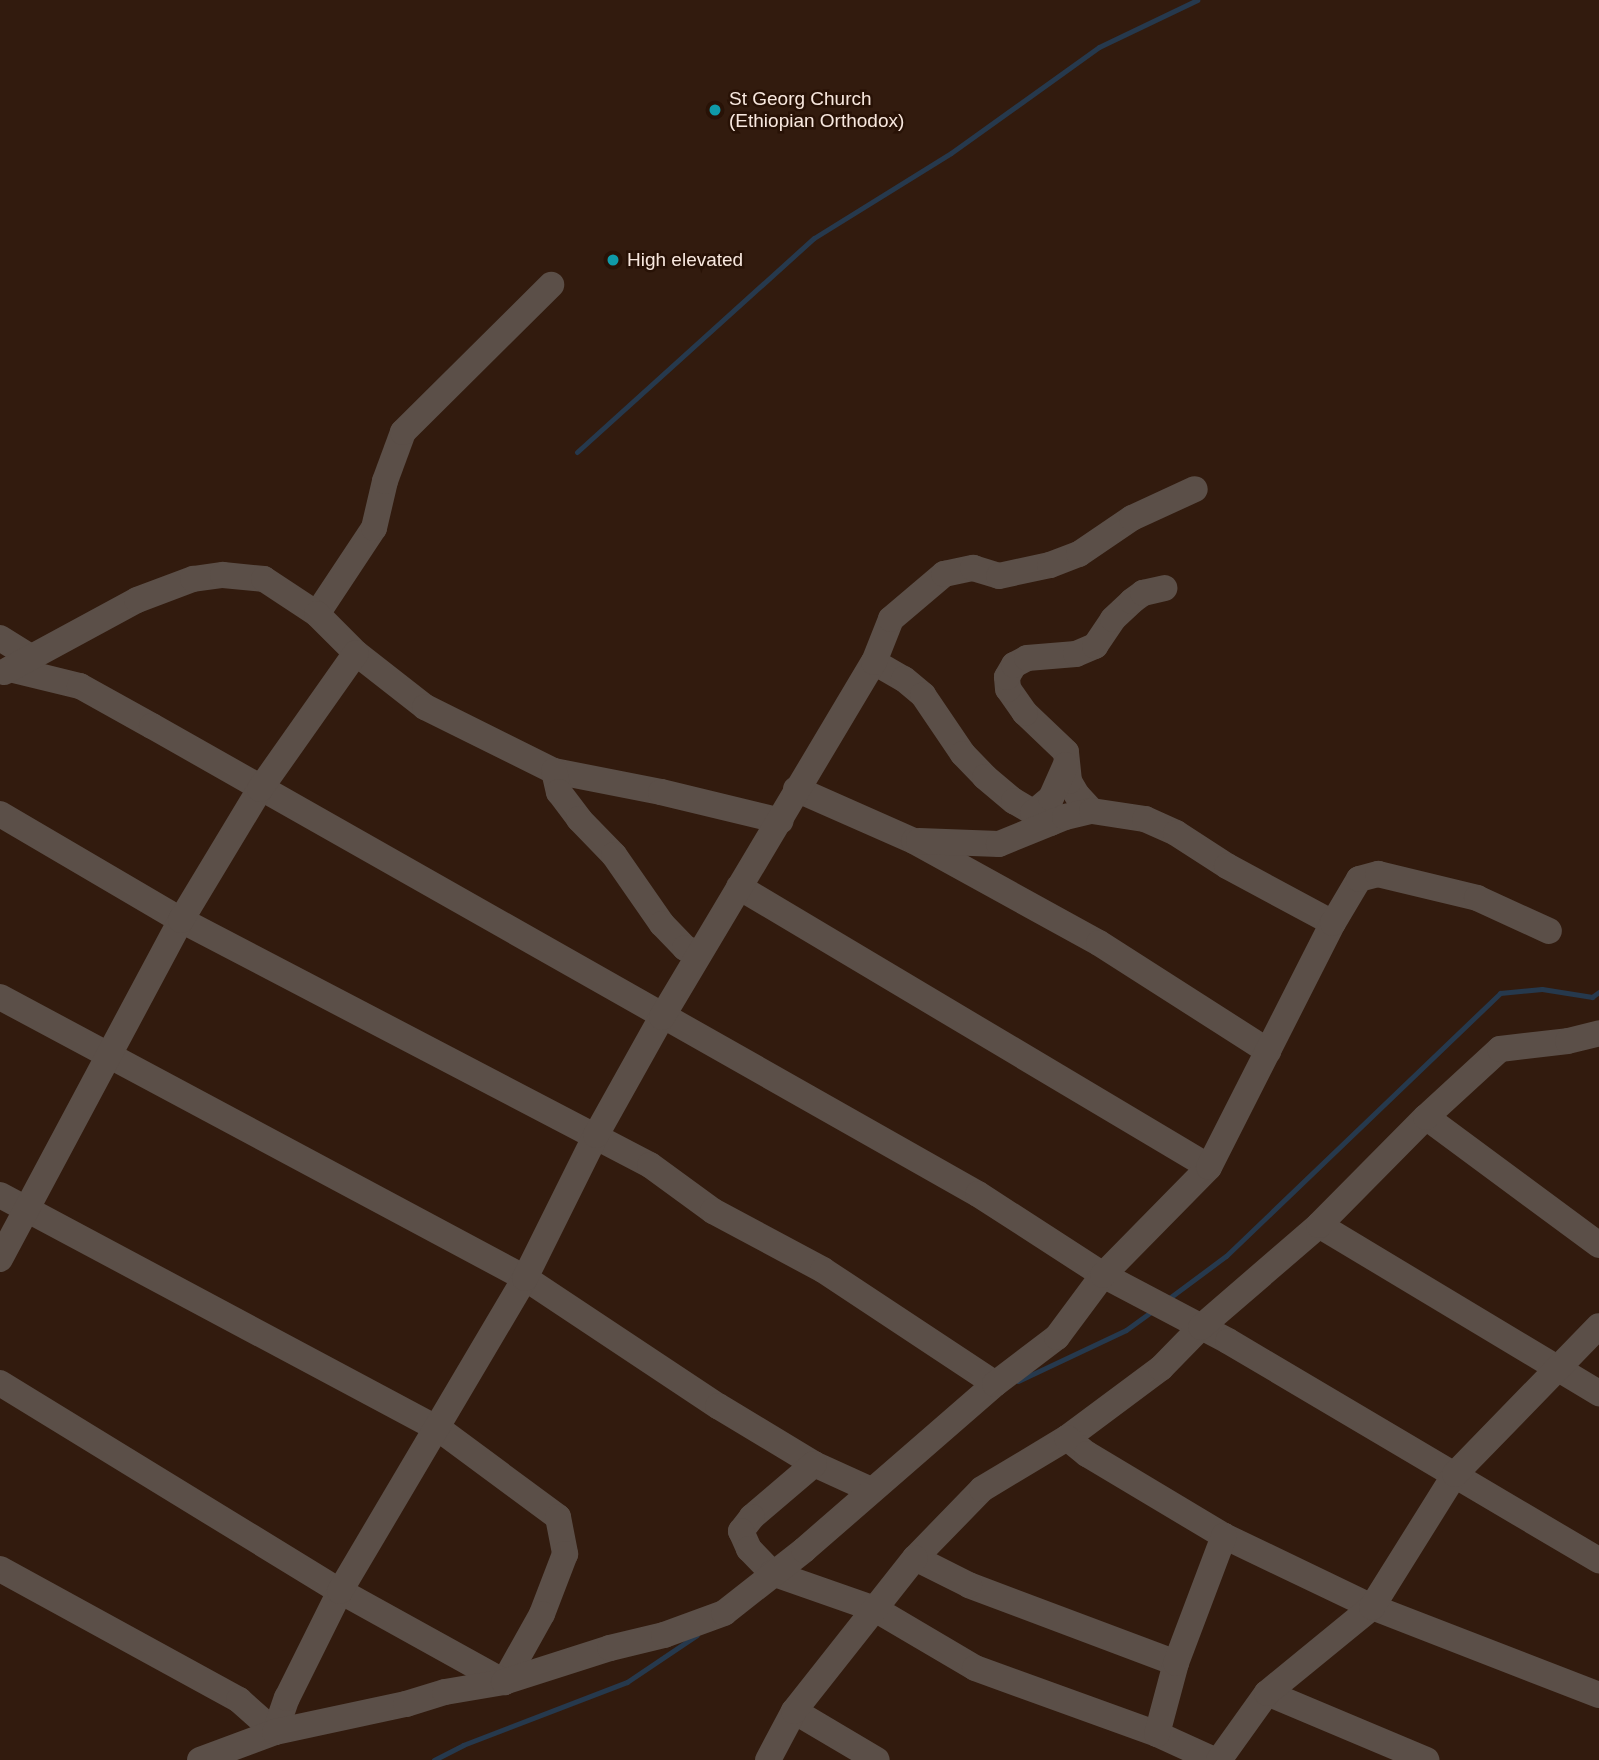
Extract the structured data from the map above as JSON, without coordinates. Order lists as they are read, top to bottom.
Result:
{
  "places": ["St Georg Church (Ethiopian Orthodox)", "High elevated"]
}
